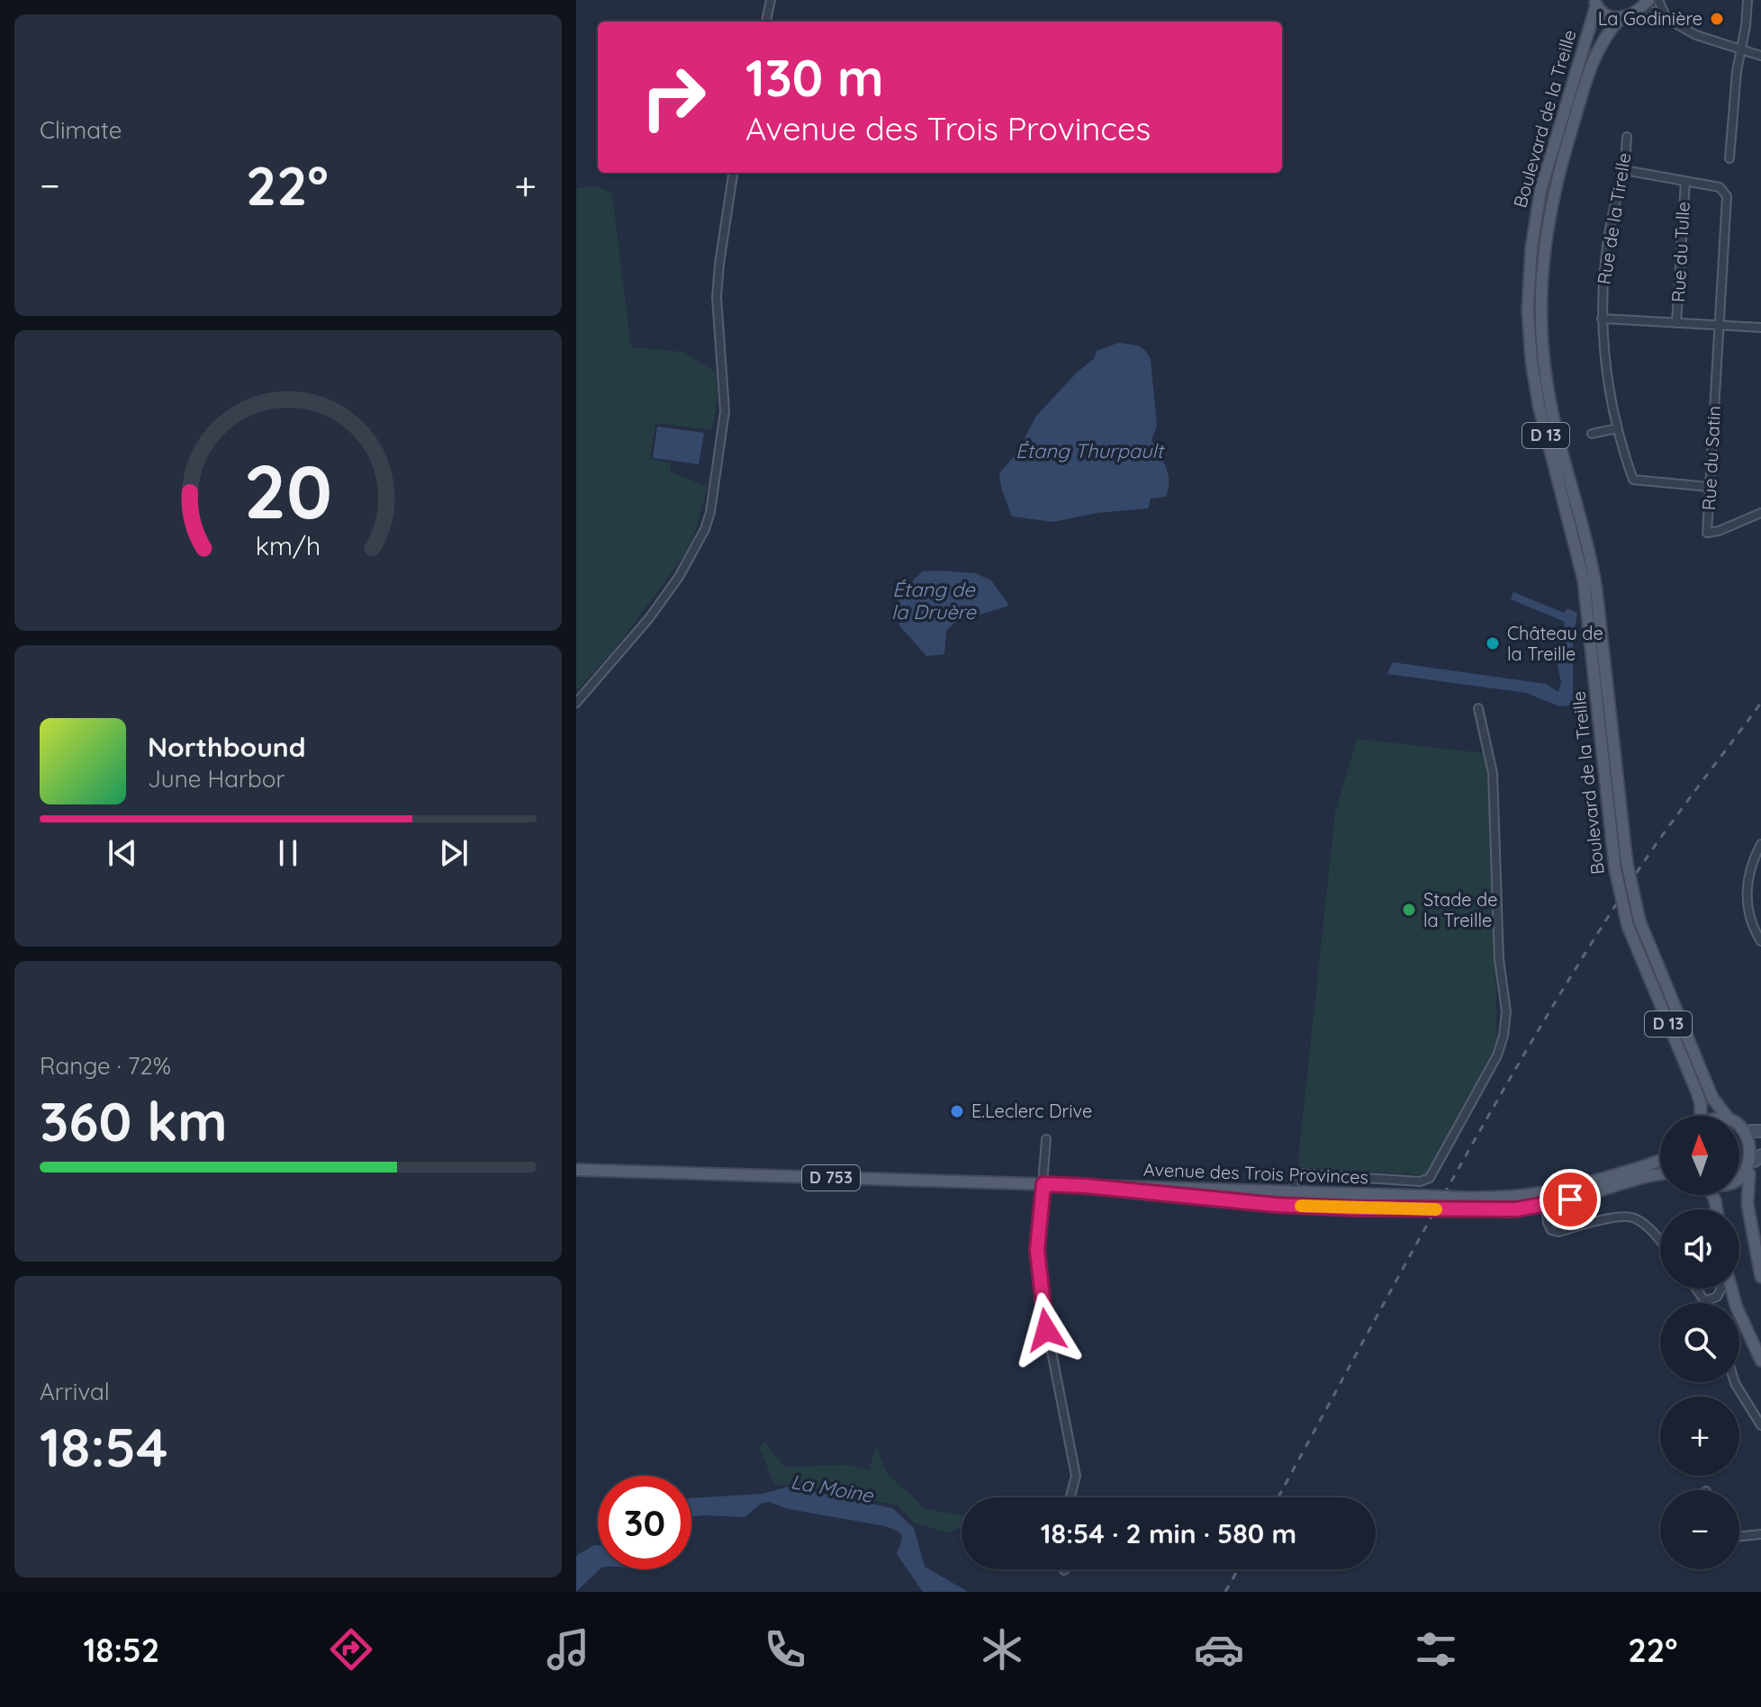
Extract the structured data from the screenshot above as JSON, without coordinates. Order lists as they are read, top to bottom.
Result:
{
  "streets": {
    "main road": [
      "Boulevard de la Treille",
      "D 13",
      "Avenue des Trois Provinces",
      "D 753"
    ],
    "street": ["Rue de la Tirelle", "Rue du Tulle", "Rue du Satin"]
  },
  "crossings": [
    ["Rue de la Tirelle", "Rue du Satin"],
    ["Rue du Tulle", "Rue du Satin"],
    ["Avenue des Trois Provinces", "D 753"]
  ],
  "water": ["Étang Thurpault", "Étang de la Druère", "La Moine"],
  "places": [
    "La Godinière",
    "Château de la Treille",
    "Stade de la Treille",
    "E.Leclerc Drive"
  ],
  "north": "top",
  "page": {
    "tile": [
      "Climate",
      ["Range · 72%", "360 km"],
      ["Arrival", "18:54"]
    ],
    "turn": ["130 m", "Avenue des Trois Provinces"],
    "heat": ["−", "22°", "+"],
    "song": ["Northbound", "June Harbor"],
    "map_buttons": ["+", "−"],
    "limit": "30",
    "trip": "18:54 · 2 min · 580 m",
    "tabs": ["18:52", "22°"],
    "gauge": ["20", "km/h"]
  }
}
